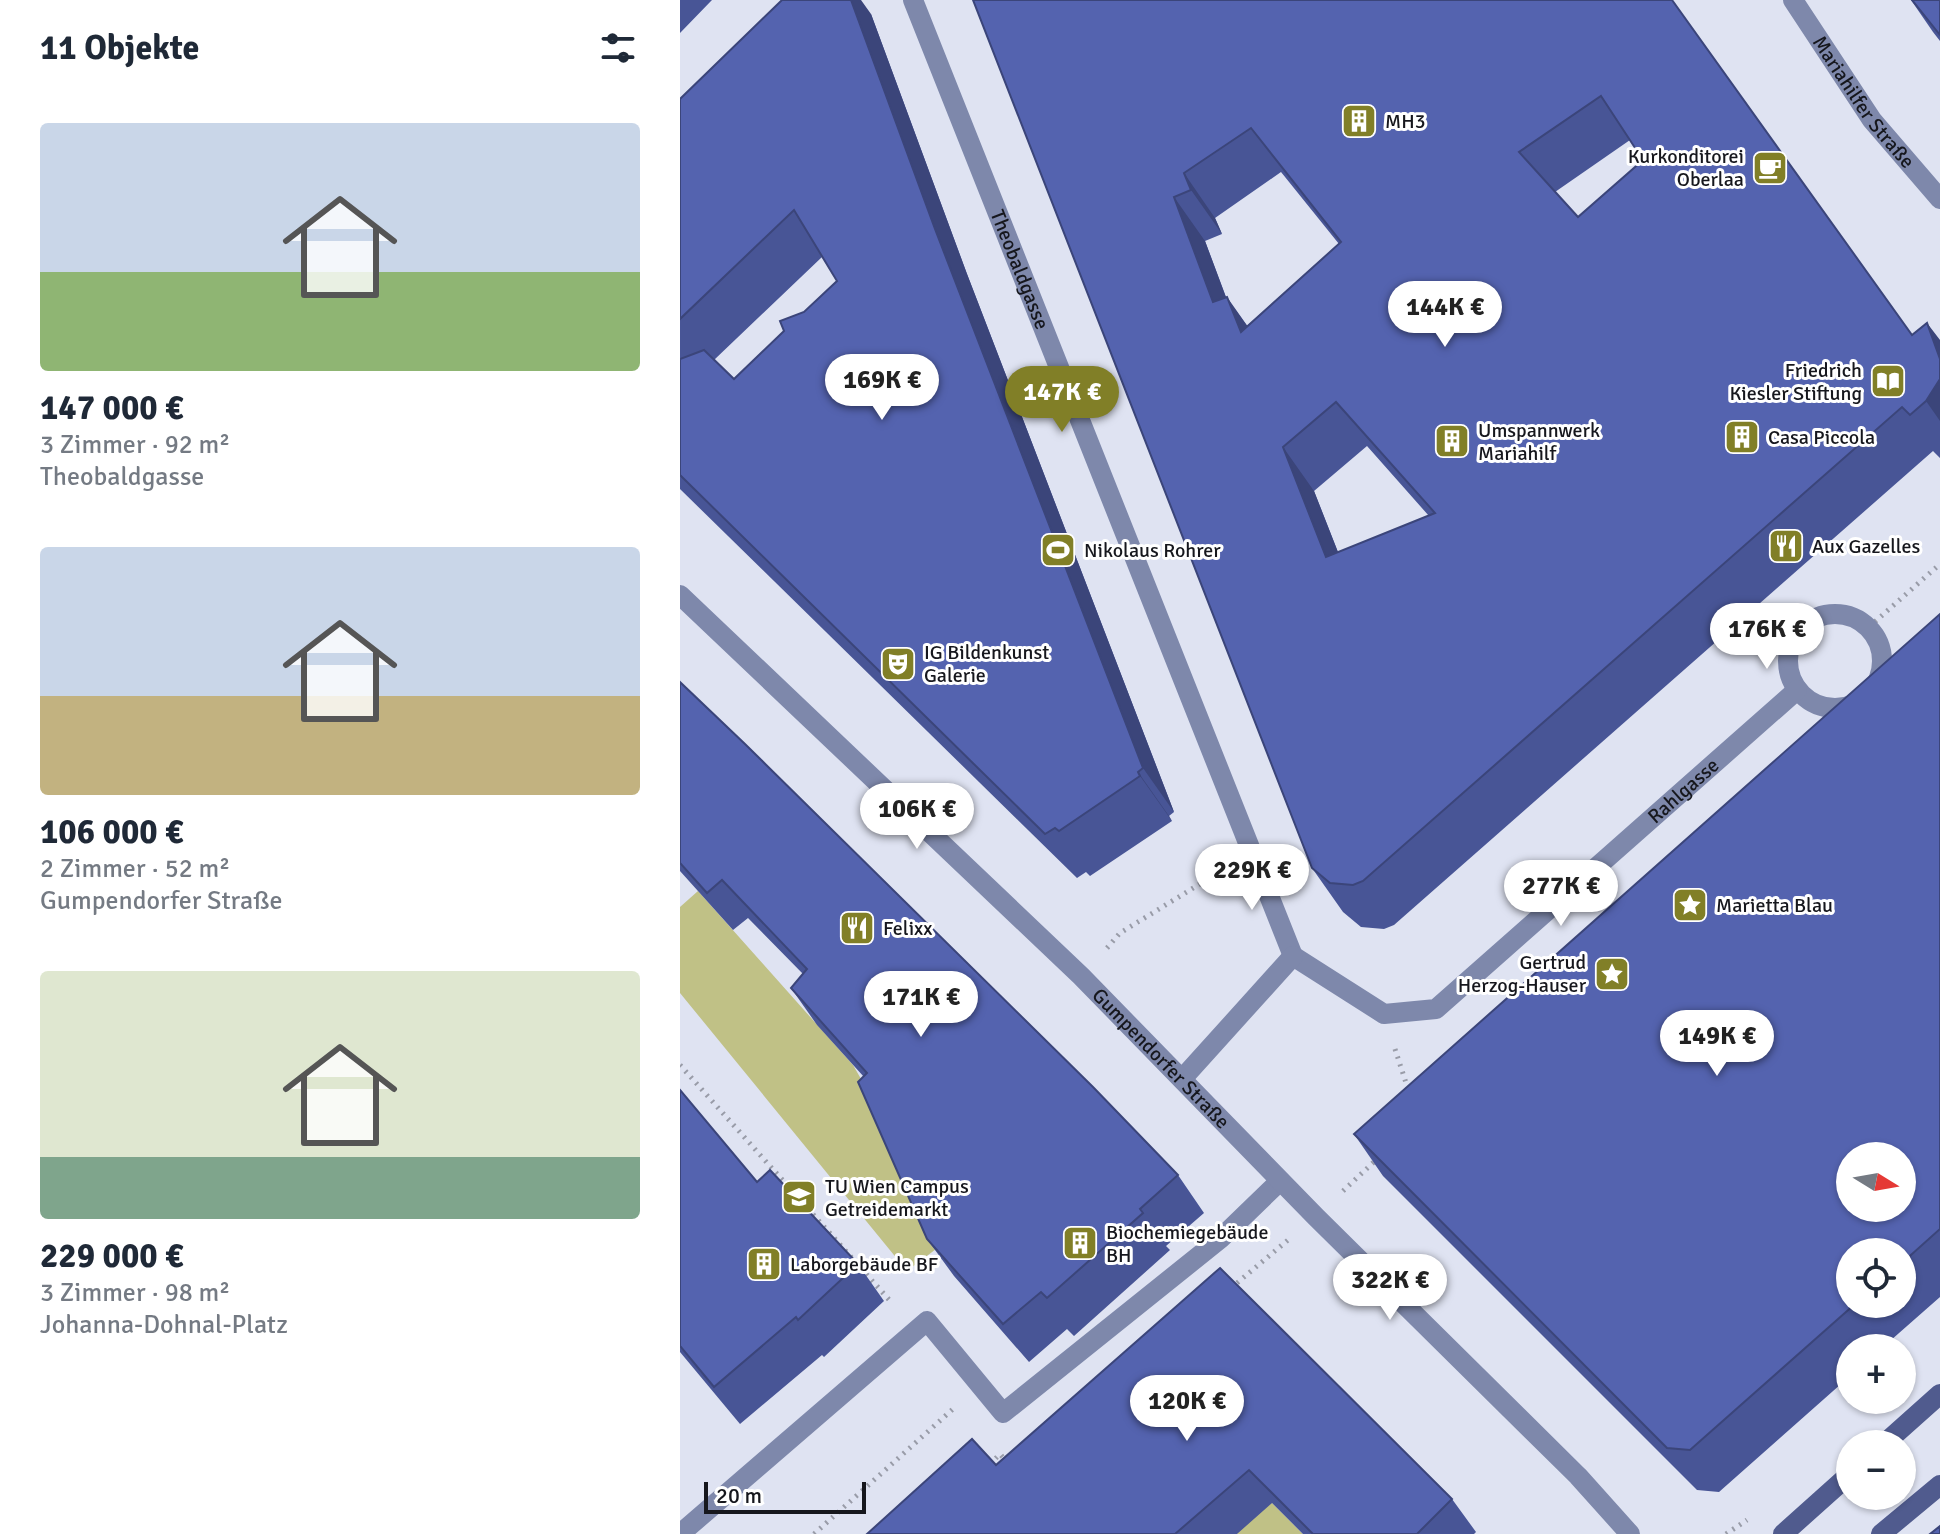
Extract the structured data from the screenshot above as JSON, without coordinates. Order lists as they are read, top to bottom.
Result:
{
  "streets": {
    "street": [
      "Mariahilfer Straße",
      "Theobaldgasse",
      "Rahlgasse",
      "Gumpendorfer Straße"
    ]
  },
  "places": {
    "building": [
      "MH3",
      "Casa Piccola",
      "Umspannwerk Mariahilf",
      "Biochemiegebäude BH",
      "Laborgebäude BF"
    ],
    "cafe": ["Kurkonditorei Oberlaa"],
    "library": ["Friedrich Kiesler Stiftung"],
    "restaurant": ["Aux Gazelles", "Felixx"],
    "sports": ["Nikolaus Rohrer"],
    "theatre": ["IG Bildenkunst Galerie"],
    "place": ["Marietta Blau", "Gertrud Herzog-Hauser"],
    "school or university": ["TU Wien Campus Getreidemarkt"]
  },
  "scale_bar": "20 m",
  "north": "right",
  "page": {
    "heading": "11 Objekte",
    "list": [
      {
        "name": "147 000 €",
        "note": "3 Zimmer · 92 m² · Theobaldgasse"
      },
      {
        "name": "106 000 €",
        "note": "2 Zimmer · 52 m² · Gumpendorfer Straße"
      },
      {
        "name": "229 000 €",
        "note": "3 Zimmer · 98 m² · Johanna-Dohnal-Platz"
      }
    ],
    "price": [
      "144K €",
      "169K €",
      "147K €",
      "176K €",
      "106K €",
      "229K €",
      "277K €",
      "171K €",
      "149K €",
      "322K €",
      "120K €"
    ],
    "map_buttons": ["+", "−"],
    "scale": "20 m"
  }
}
